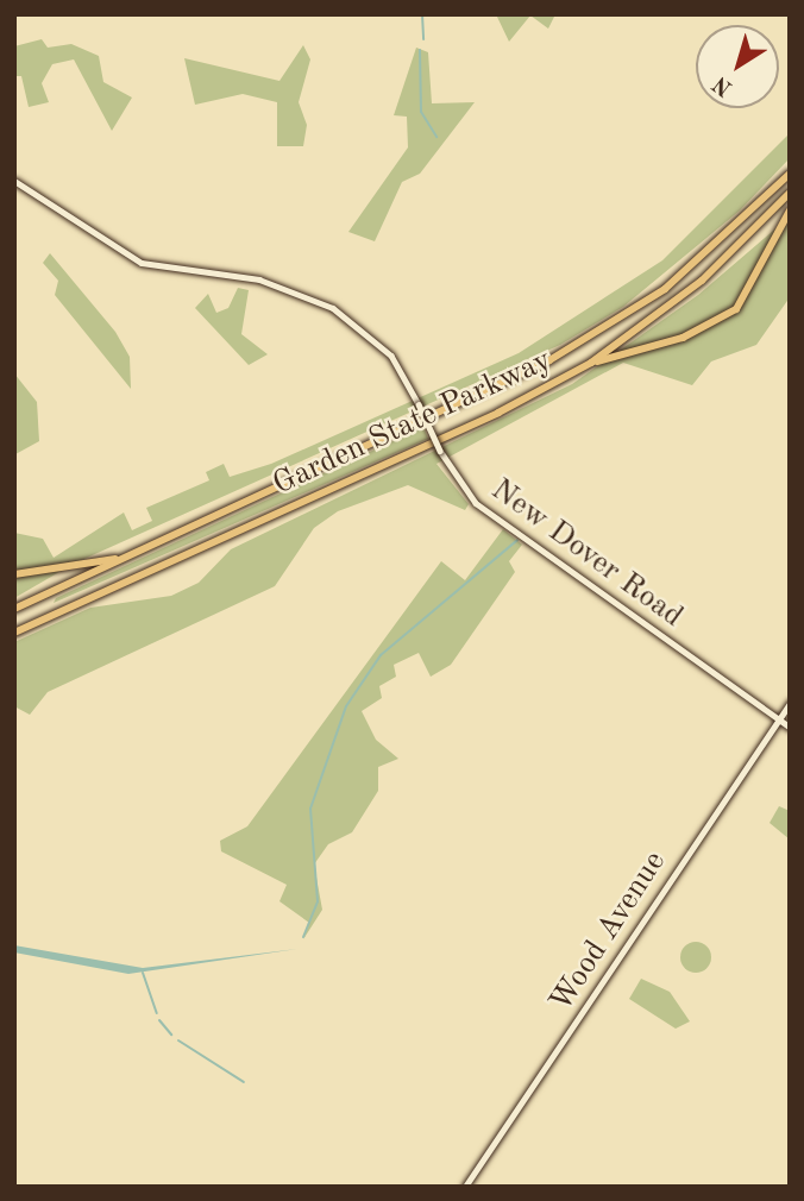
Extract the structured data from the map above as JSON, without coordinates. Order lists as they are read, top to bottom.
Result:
{
  "streets": {
    "highway": ["Garden State Parkway"],
    "street": ["New Dover Road", "Wood Avenue"]
  },
  "crossings": [
    ["New Dover Road", "Wood Avenue"]
  ],
  "north": "bottom left"
}
